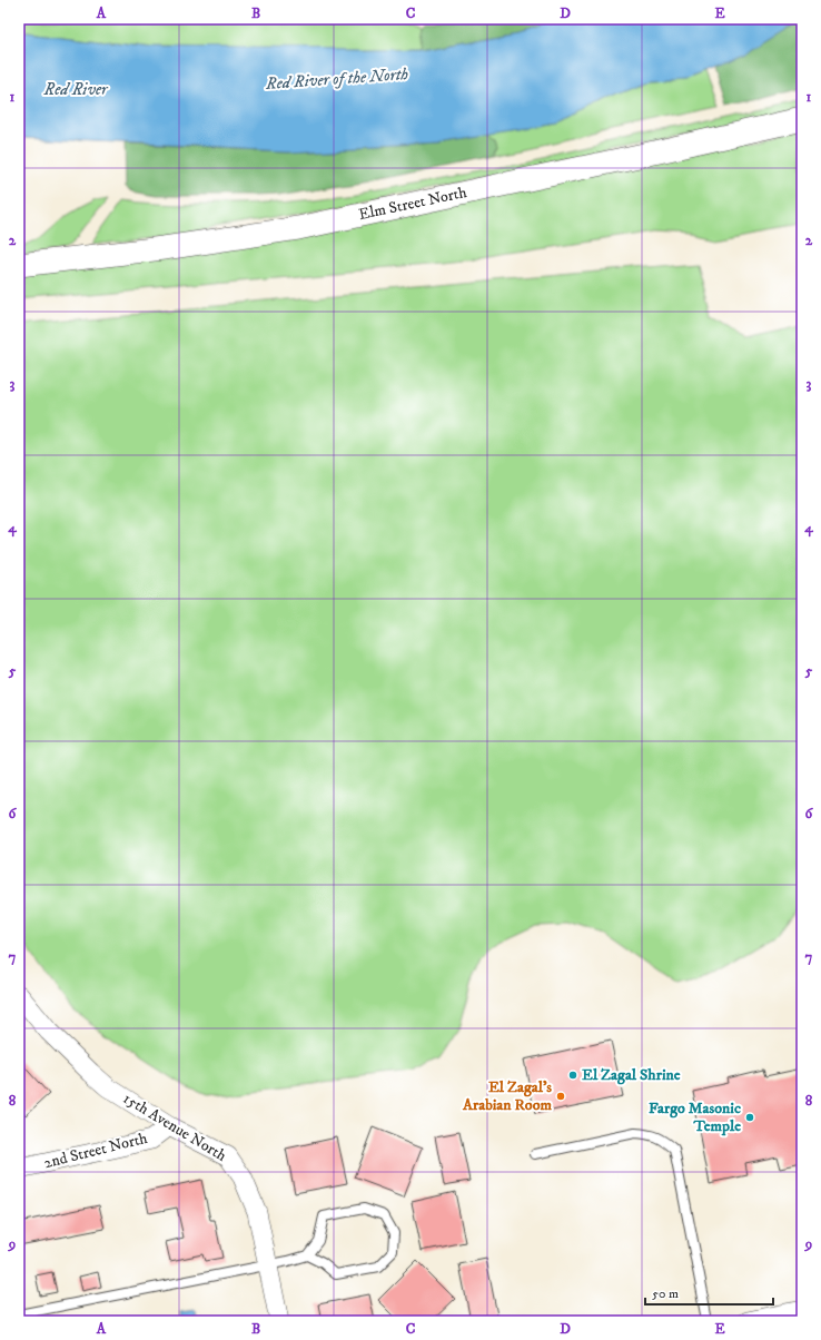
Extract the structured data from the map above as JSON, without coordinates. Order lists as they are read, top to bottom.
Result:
{
  "streets": {
    "street": ["Elm Street North", "15th Avenue North", "2nd Street North"]
  },
  "crossings": [
    ["15th Avenue North", "2nd Street North"]
  ],
  "water": ["Red River of the North", "Red River"],
  "places": ["El Zagal Shrine", "El Zagal's Arabian Room", "Fargo Masonic Temple"],
  "scale_bar": "50 m",
  "grid": {
    "columns": [
      "A",
      "B",
      "C",
      "D",
      "E"
    ],
    "rows": [
      "1",
      "2",
      "3",
      "4",
      "5",
      "6",
      "7",
      "8",
      "9"
    ]
  }
}
